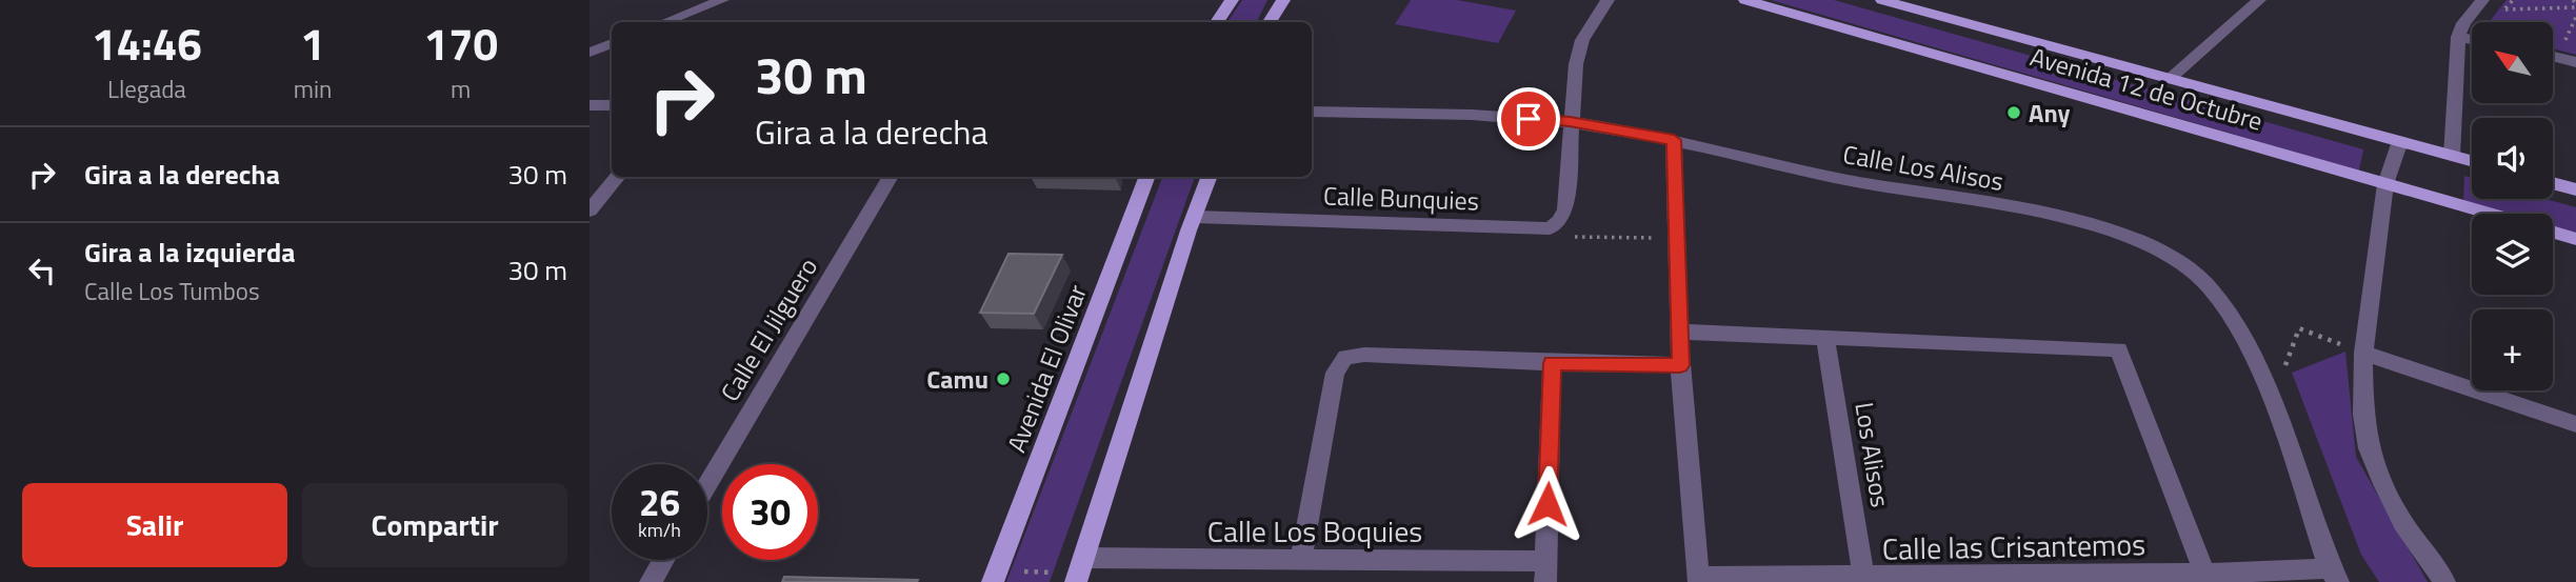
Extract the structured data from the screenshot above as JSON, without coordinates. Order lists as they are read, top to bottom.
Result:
{
  "streets": {
    "main road": ["Avenida 12 de Octubre", "Avenida El Olivar"],
    "street": [
      "Calle Los Alisos",
      "Calle Bunquies",
      "Calle El Jilguero",
      "Los Alisos",
      "Calle Los Boquies",
      "Calle las Crisantemos"
    ]
  },
  "crossings": [
    ["Calle Los Alisos", "Calle las Crisantemos"],
    ["Los Alisos", "Calle las Crisantemos"]
  ],
  "places": ["Any", "Camu"],
  "north": "top left",
  "page": {
    "eta": [
      "14:46",
      "Llegada",
      "1",
      "min",
      "170",
      "m"
    ],
    "map_buttons": "+",
    "turn": ["30 m", "Gira a la derecha"],
    "list": [
      {
        "name": "Gira a la derecha",
        "value": "30 m"
      },
      {
        "name": "Gira a la izquierda",
        "note": "Calle Los Tumbos",
        "value": "30 m"
      }
    ],
    "speed": "26 km/h",
    "limit": "30",
    "buttons": ["Salir", "Compartir"]
  }
}
